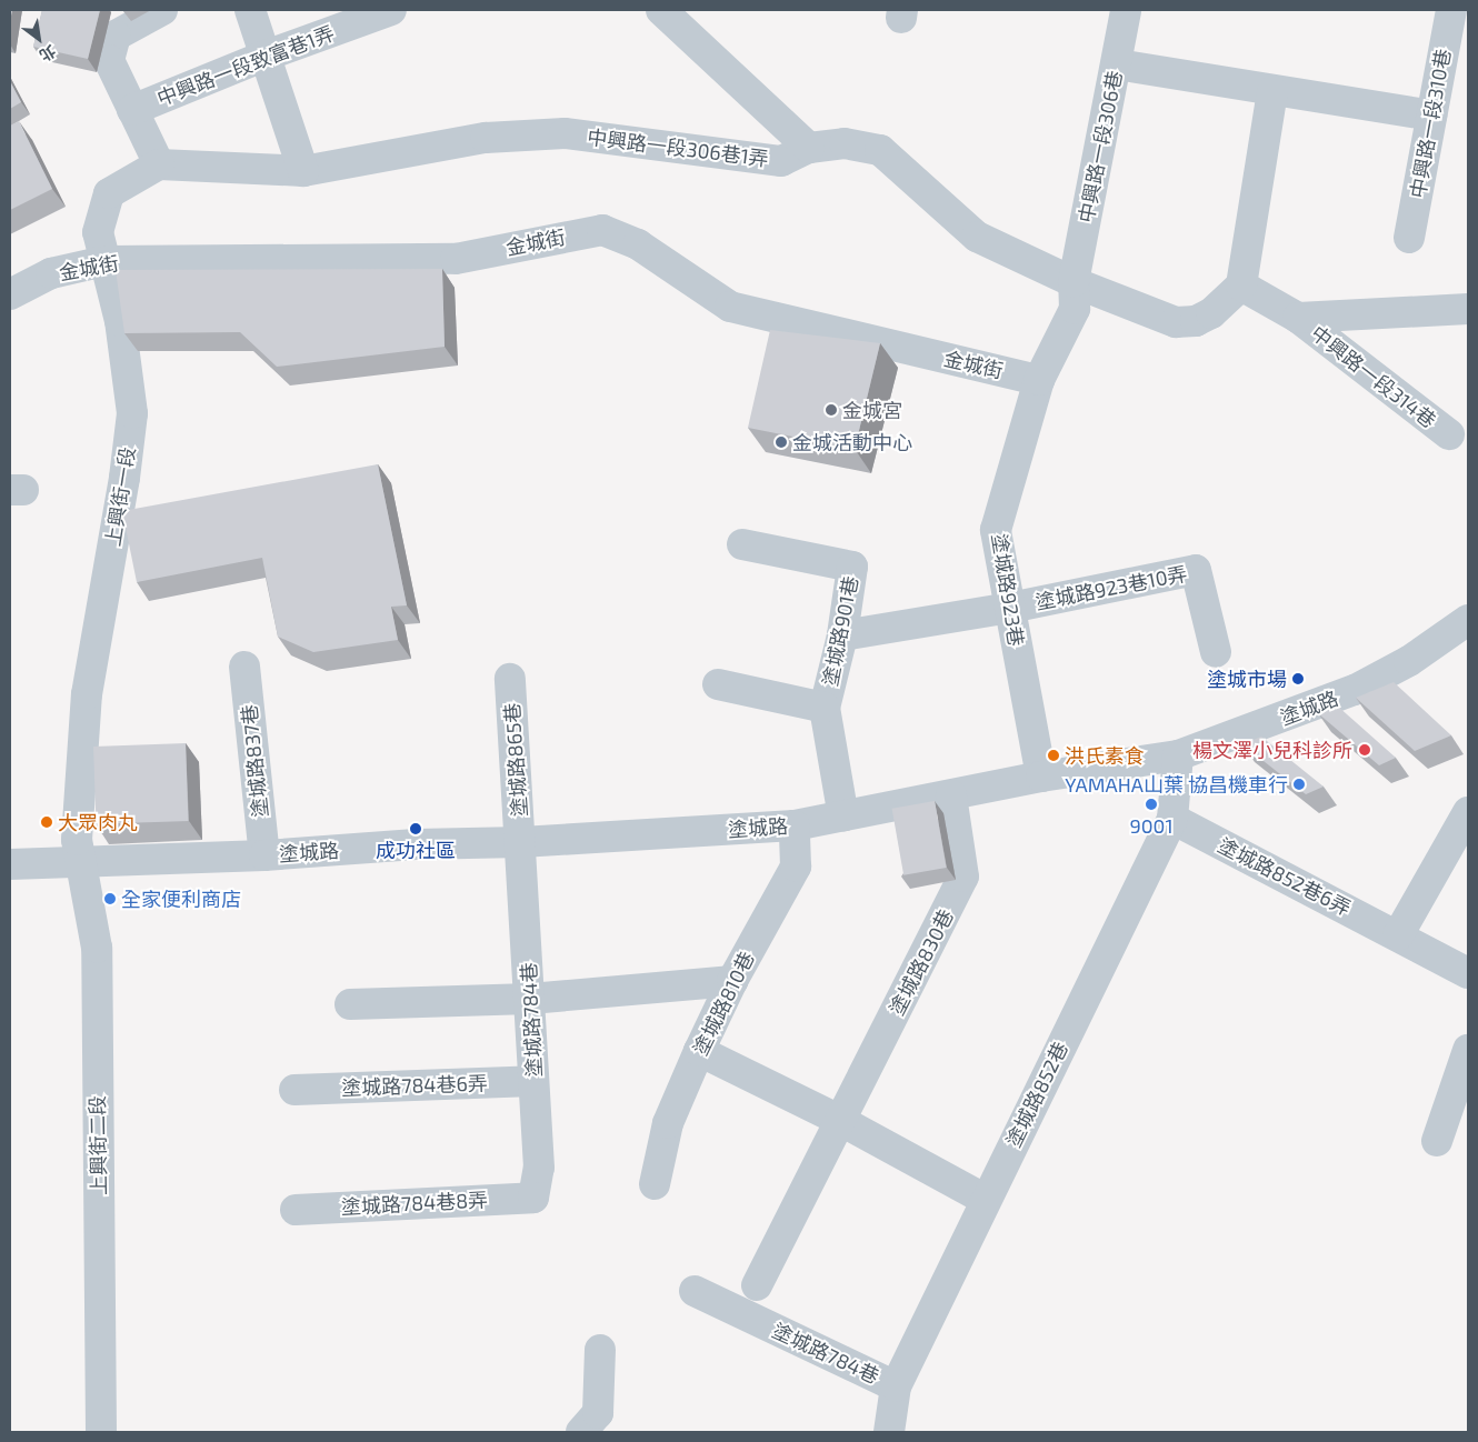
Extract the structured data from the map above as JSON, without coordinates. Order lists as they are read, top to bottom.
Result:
{
  "streets": {
    "street": [
      "中興路一段致富巷1弄",
      "中興路一段310巷",
      "中興路一段306巷",
      "中興路一段306巷1弄",
      "金城街",
      "中興路一段314巷",
      "上興街一段",
      "塗城路923巷10弄",
      "塗城路923巷",
      "塗城路901巷",
      "塗城路",
      "塗城路865巷",
      "塗城路837巷",
      "塗城路852巷6弄",
      "塗城路830巷",
      "塗城路810巷",
      "塗城路784巷",
      "塗城路784巷6弄",
      "塗城路852巷",
      "上興街二段",
      "塗城路784巷8弄"
    ]
  },
  "crossings": [
    ["中興路一段306巷", "中興路一段306巷1弄"],
    ["中興路一段306巷", "塗城路923巷"],
    ["中興路一段306巷1弄", "中興路一段314巷"],
    ["中興路一段306巷1弄", "上興街一段"],
    ["中興路一段306巷1弄", "塗城路923巷"],
    ["金城街", "上興街一段"],
    ["金城街", "塗城路923巷"],
    ["上興街一段", "塗城路"],
    ["上興街一段", "上興街二段"],
    ["塗城路923巷10弄", "塗城路923巷"],
    ["塗城路923巷", "塗城路"],
    ["塗城路901巷", "塗城路"],
    ["塗城路", "塗城路865巷"],
    ["塗城路", "塗城路837巷"],
    ["塗城路", "塗城路830巷"],
    ["塗城路", "塗城路810巷"],
    ["塗城路", "塗城路784巷"],
    ["塗城路", "塗城路852巷"],
    ["塗城路", "上興街二段"],
    ["塗城路865巷", "塗城路784巷"],
    ["塗城路852巷6弄", "塗城路852巷"],
    ["塗城路784巷", "塗城路784巷6弄"],
    ["塗城路784巷", "塗城路852巷"],
    ["塗城路784巷", "塗城路784巷8弄"]
  ],
  "places": [
    "金城宮",
    "金城活動中心",
    "塗城市場",
    "楊文澤小兒科診所",
    "洪氏素食",
    "YAMAHA山葉 協昌機車行",
    "9001",
    "大眾肉丸",
    "成功社區",
    "全家便利商店"
  ],
  "north": "bottom right"
}
